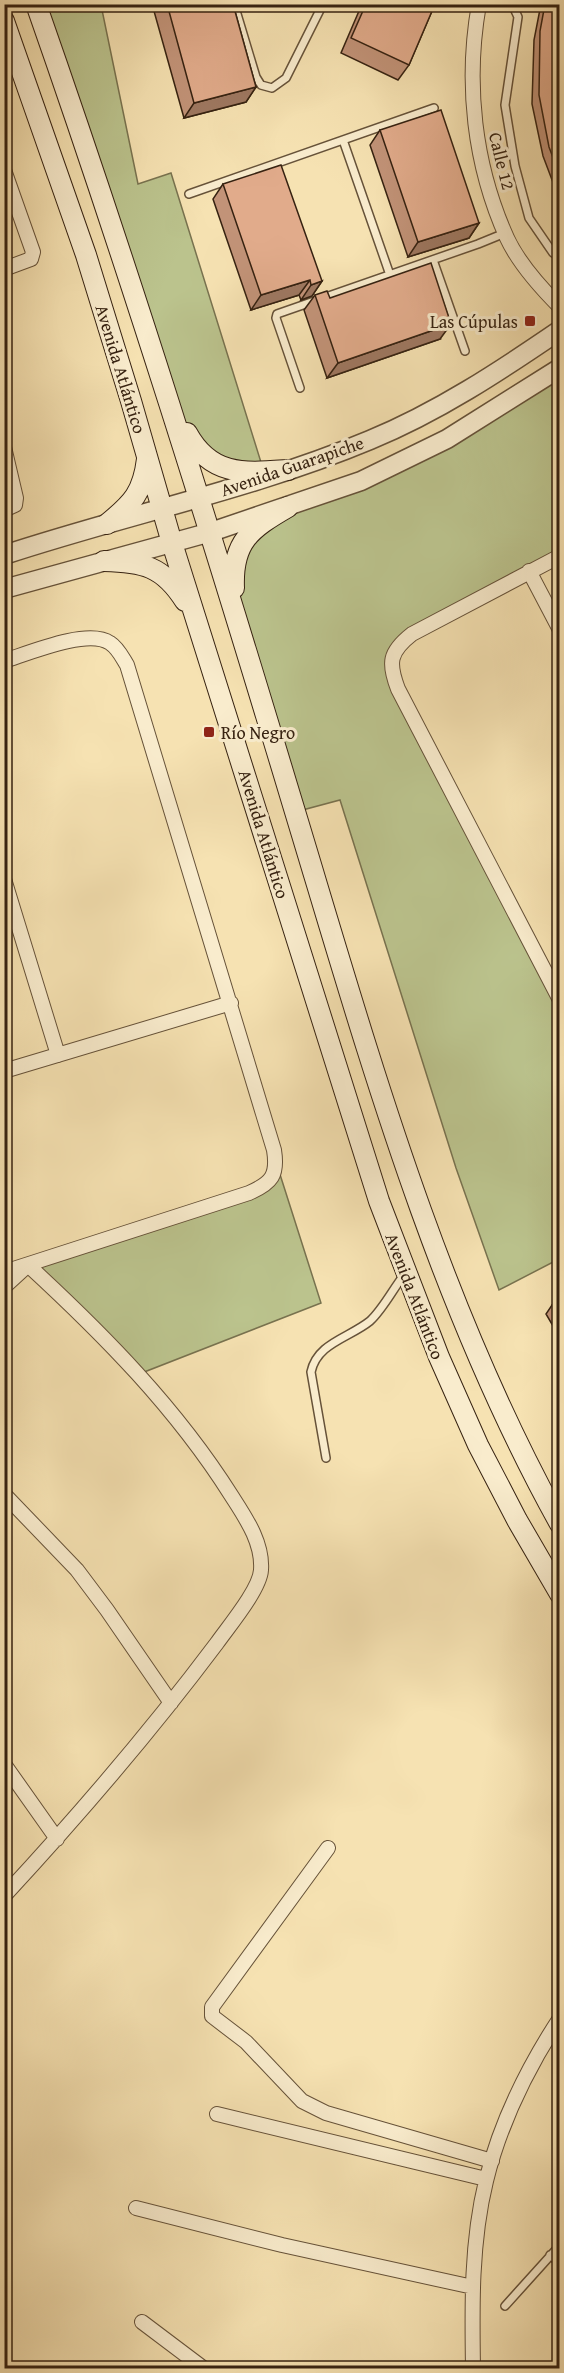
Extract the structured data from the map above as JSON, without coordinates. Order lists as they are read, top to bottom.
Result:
{
  "streets": {
    "main road": ["Avenida Atlántico"],
    "street": ["Calle 12", "Avenida Guarapiche"]
  },
  "crossings": [
    ["Avenida Atlántico", "Avenida Guarapiche"]
  ],
  "places": {
    "transit": ["Las Cúpulas", "Río Negro"]
  }
}
